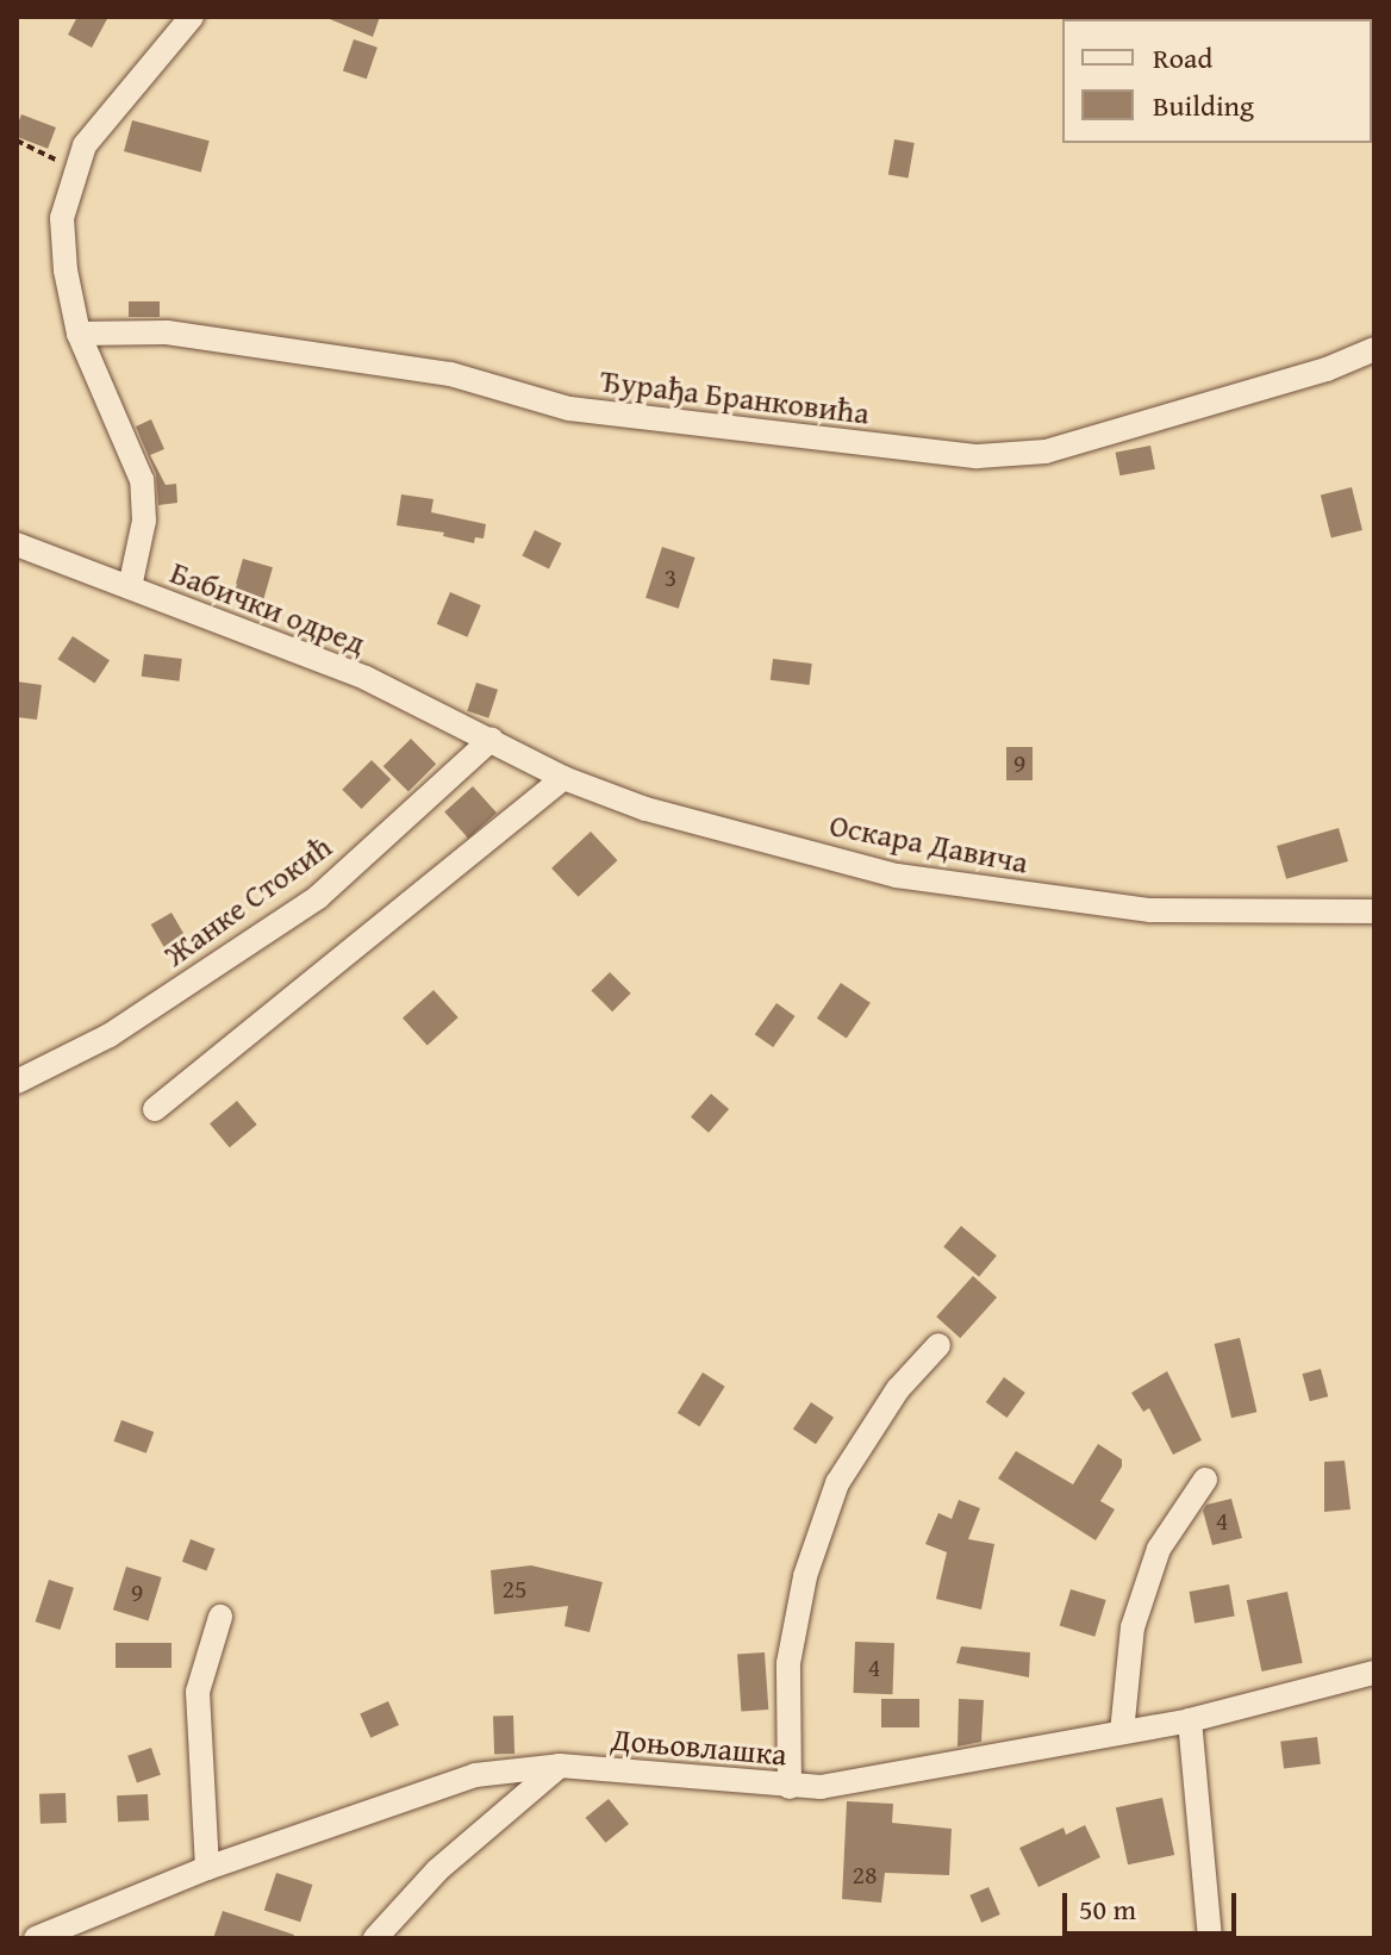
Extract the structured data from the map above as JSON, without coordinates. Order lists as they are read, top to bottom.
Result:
{
  "streets": {
    "street": [
      "Ђурађа Бранковића",
      "Бабички одред",
      "Оскара Давича",
      "Жанке Стокић",
      "Доњовлашка"
    ]
  },
  "crossings": [
    ["Бабички одред", "Оскара Давича"],
    ["Бабички одред", "Жанке Стокић"],
    ["Оскара Давича", "Жанке Стокић"]
  ],
  "house_numbers": [
    "3",
    "9",
    "4",
    "25",
    "9",
    "4",
    "28"
  ],
  "legend": ["Road", "Building"],
  "scale_bar": "50 m"
}
